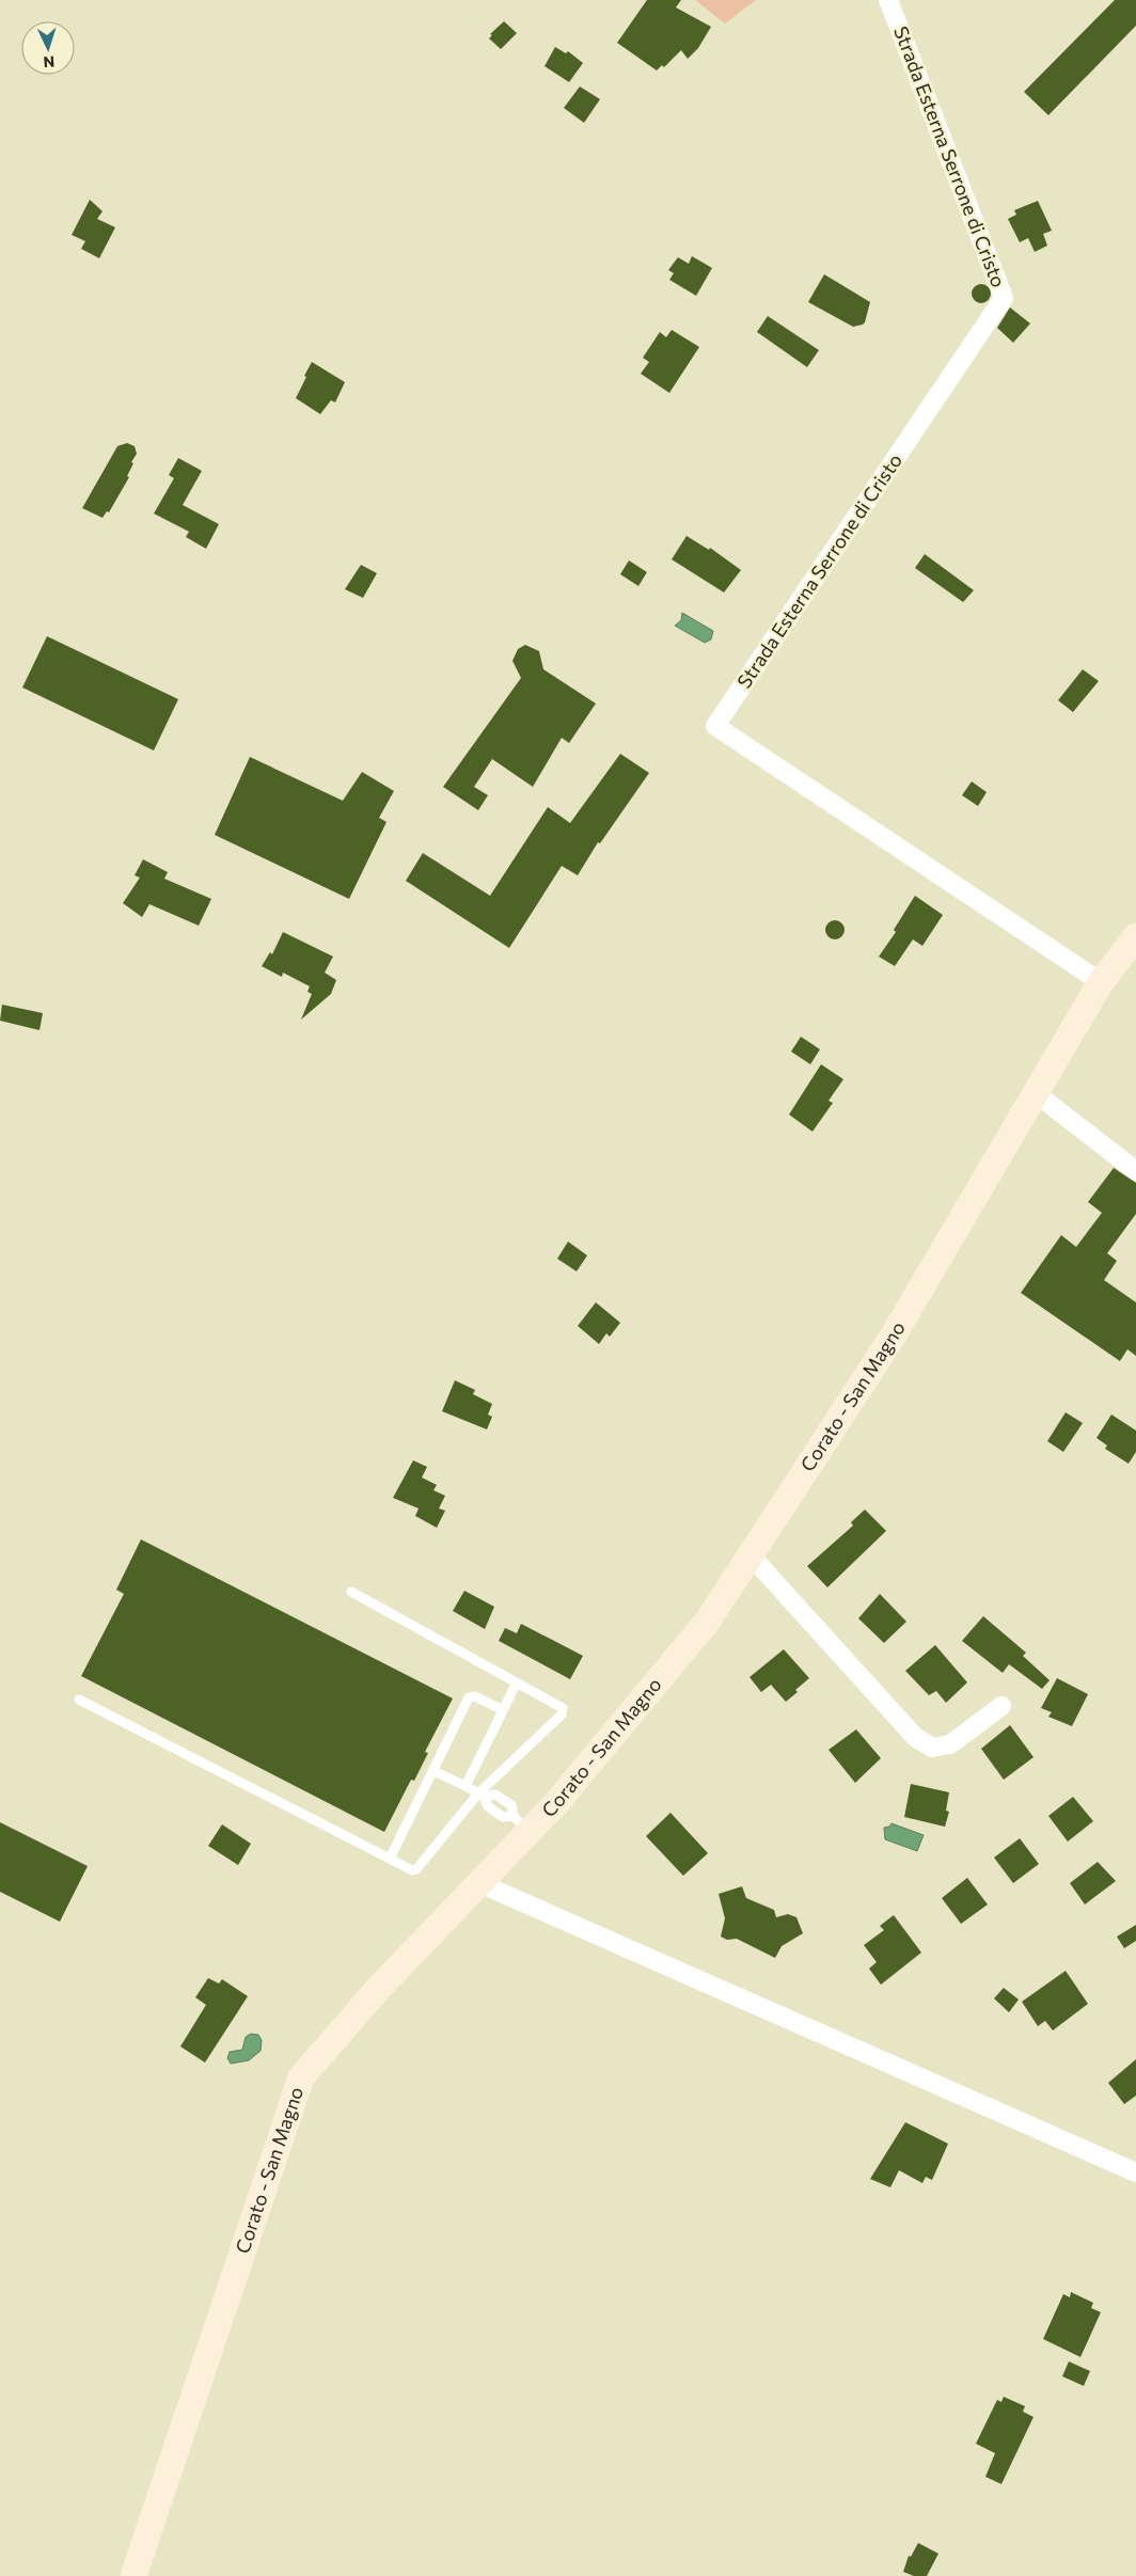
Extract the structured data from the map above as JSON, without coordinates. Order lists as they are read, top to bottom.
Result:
{
  "streets": {
    "main road": ["Corato - San Magno"],
    "street": ["Strada Esterna Serrone di Cristo"]
  },
  "crossings": [
    ["Strada Esterna Serrone di Cristo", "Corato - San Magno"]
  ],
  "north": "bottom"
}
